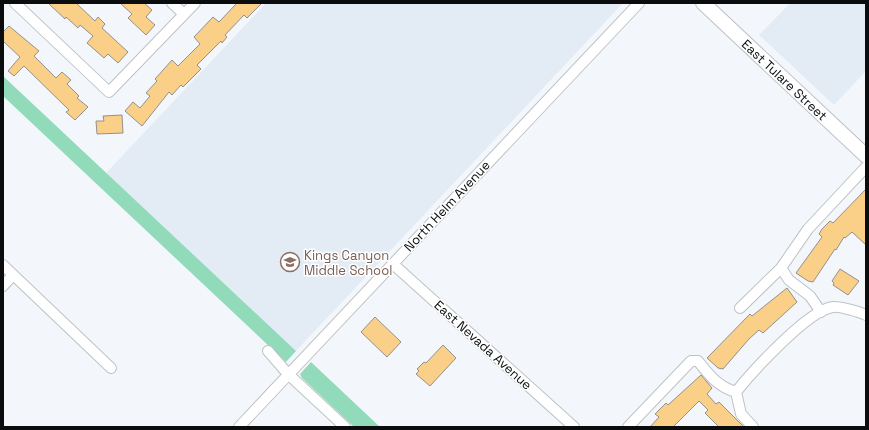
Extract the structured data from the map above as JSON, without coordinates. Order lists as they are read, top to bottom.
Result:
{
  "streets": {
    "main road": ["East Tulare Street"],
    "street": ["North Helm Avenue", "East Nevada Avenue"]
  },
  "crossings": [
    ["North Helm Avenue", "East Nevada Avenue"]
  ],
  "places": {
    "school or university": ["Kings Canyon Middle School"]
  }
}
